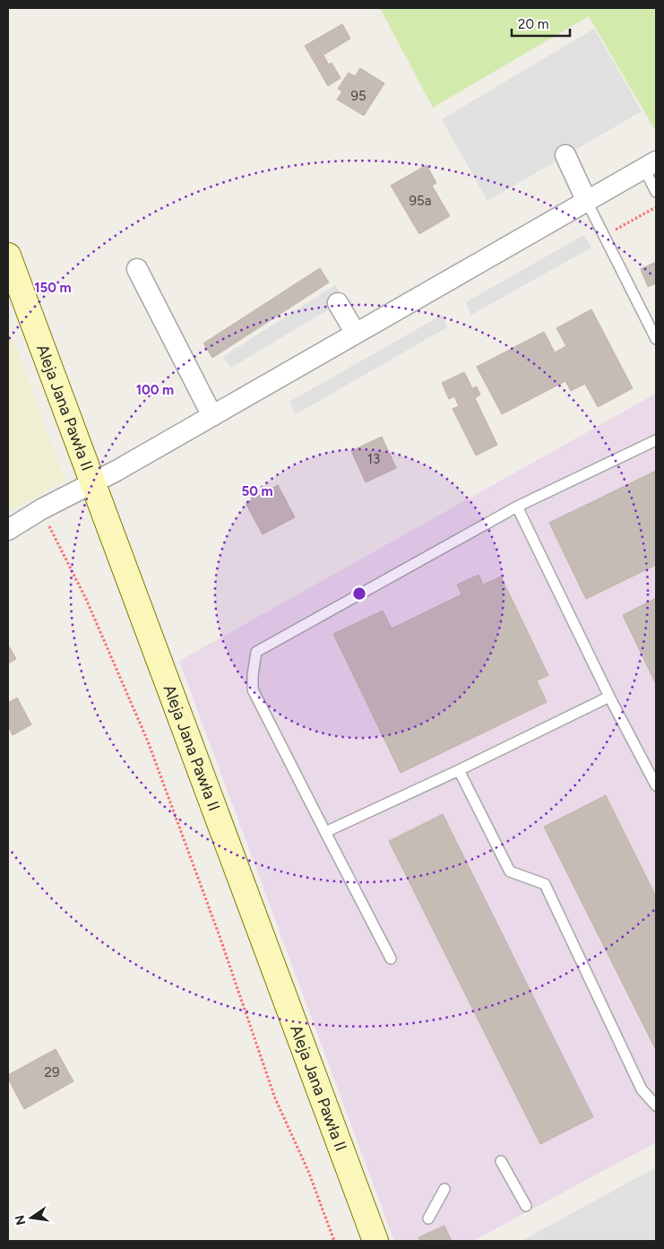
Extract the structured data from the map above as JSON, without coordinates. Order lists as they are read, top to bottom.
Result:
{
  "streets": {
    "main road": ["Aleja Jana Pawła II"]
  },
  "house_numbers": [
    "95",
    "95a",
    "13",
    "29"
  ],
  "scale_bar": "20 m",
  "north": "left",
  "rings": ["150 m", "100 m", "50 m"]
}
